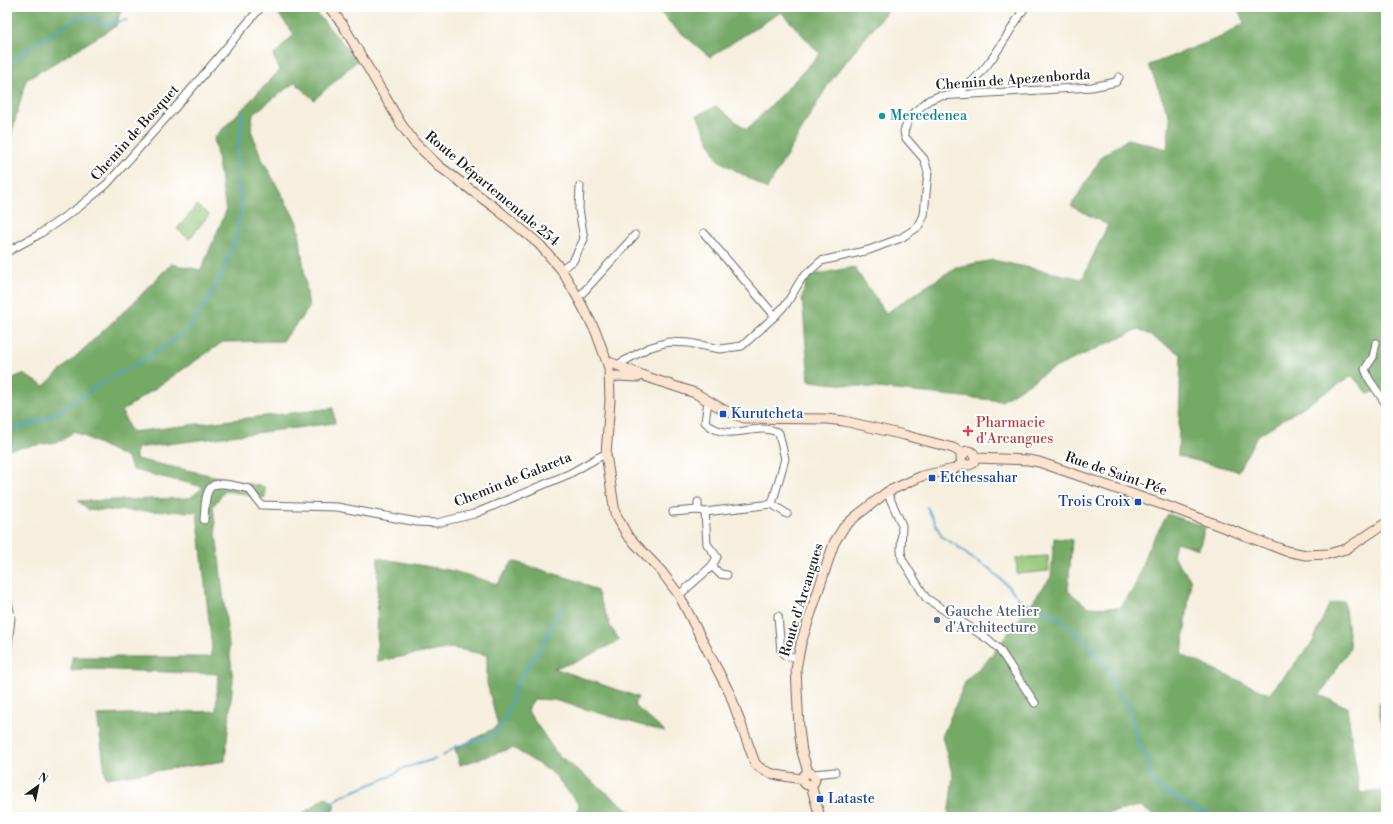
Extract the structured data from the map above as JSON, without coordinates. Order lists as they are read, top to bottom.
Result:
{
  "streets": {
    "street": [
      "Chemin de Apezenborda",
      "Chemin de Bosquet",
      "Route Départementale 254",
      "Rue de Saint-Pée",
      "Chemin de Galareta",
      "Route d'Arcangues"
    ]
  },
  "crossings": [
    ["Route Départementale 254", "Chemin de Galareta"],
    ["Route Départementale 254", "Route d'Arcangues"],
    ["Rue de Saint-Pée", "Route d'Arcangues"]
  ],
  "places": {
    "other": ["Mercedenea", "Gauche Atelier d'Architecture"],
    "transit": [
      "Kurutcheta",
      "Etchessahar",
      "Trois Croix",
      "Lataste"
    ],
    "health": ["Pharmacie d'Arcangues"]
  },
  "north": "top right"
}
